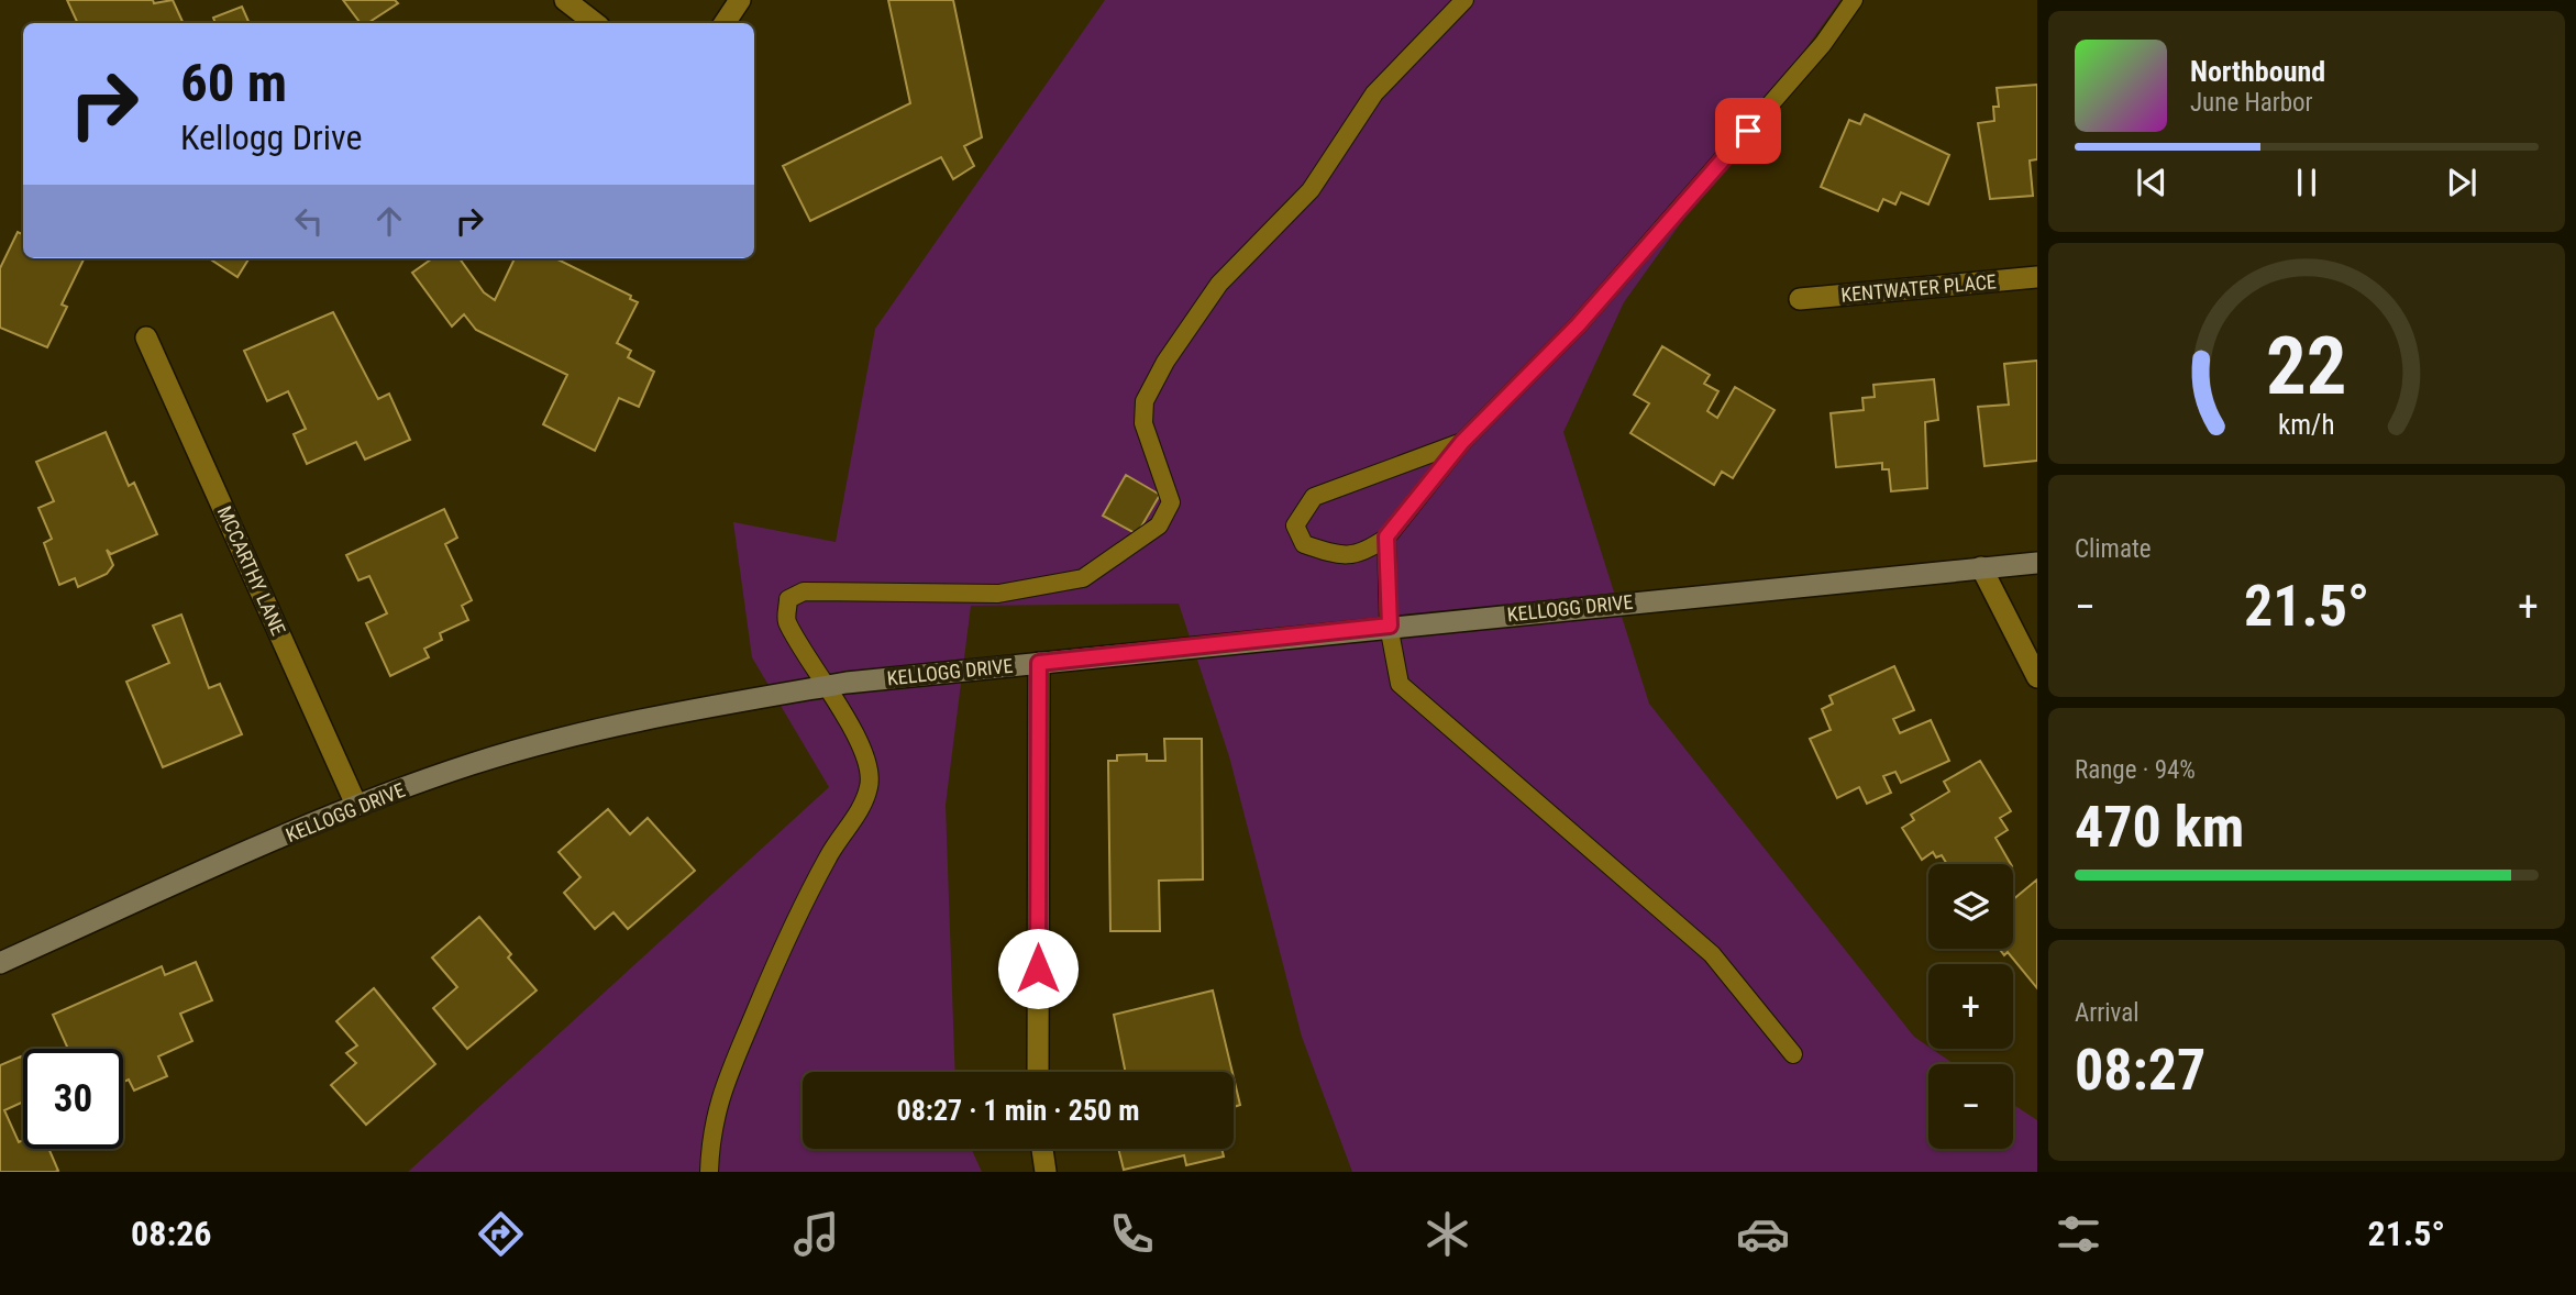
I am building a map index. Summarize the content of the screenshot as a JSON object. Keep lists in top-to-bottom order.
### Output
{
  "streets": {
    "main road": ["KELLOGG DRIVE"],
    "street": ["KENTWATER PLACE", "MCCARTHY LANE"]
  },
  "crossings": [
    ["MCCARTHY LANE", "KELLOGG DRIVE"]
  ],
  "page": {
    "turn": ["60 m", "Kellogg Drive"],
    "song": ["Northbound", "June Harbor"],
    "tile": [
      "Climate",
      ["Range · 94%", "470 km"],
      ["Arrival", "08:27"]
    ],
    "heat": ["−", "21.5°", "+"],
    "map_buttons": ["+", "−"],
    "limit": "30",
    "trip": "08:27 · 1 min · 250 m",
    "tabs": ["08:26", "21.5°"],
    "gauge": ["22", "km/h"]
  }
}
